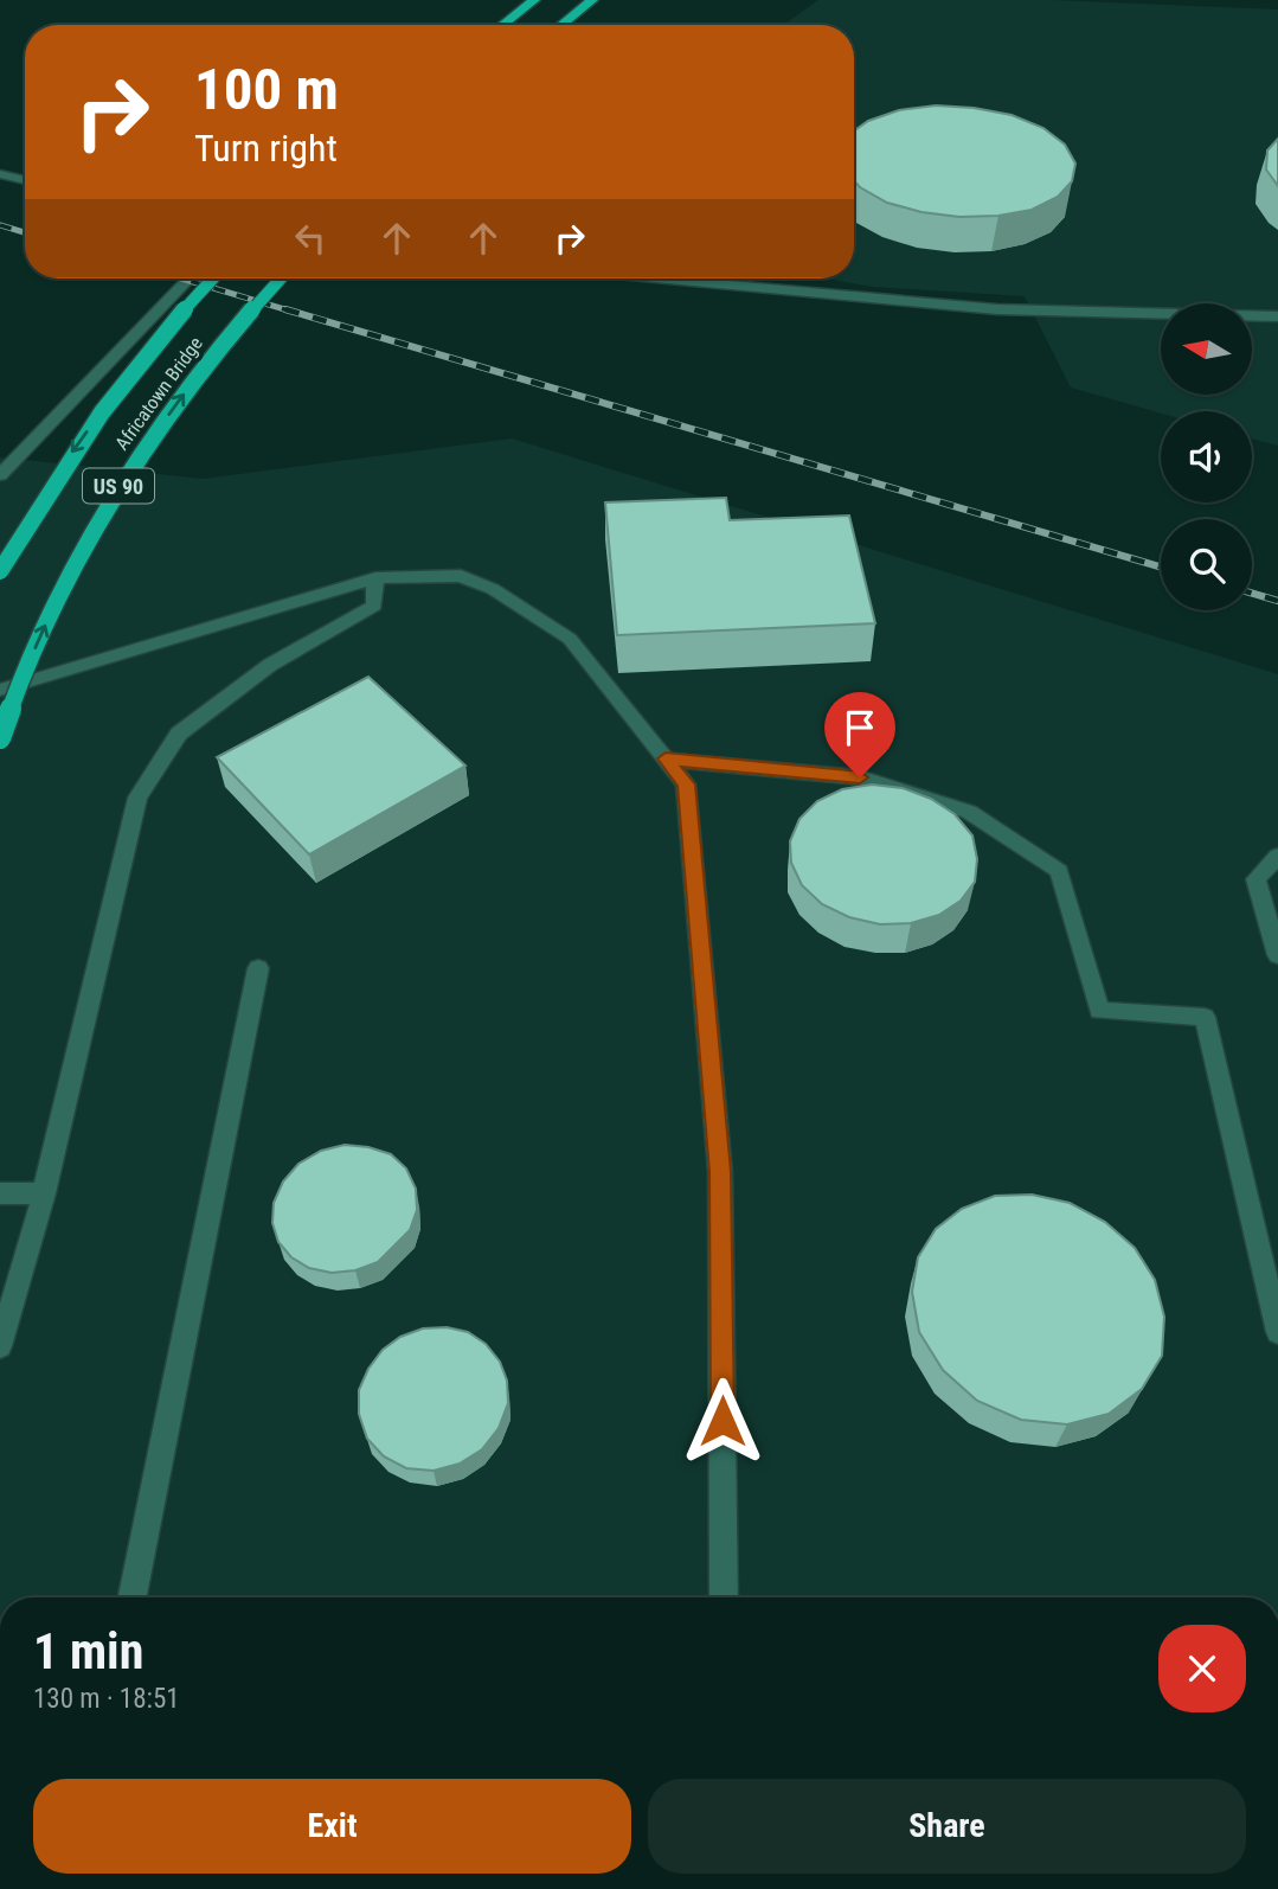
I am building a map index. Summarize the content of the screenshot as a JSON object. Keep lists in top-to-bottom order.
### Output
{
  "streets": {
    "main road": ["Africatown Bridge", "US 90"]
  },
  "north": "left",
  "page": {
    "turn": ["100 m", "Turn right"],
    "heading": ["1 min", "130 m · 18:51"],
    "buttons": ["Exit", "Share"]
  }
}
